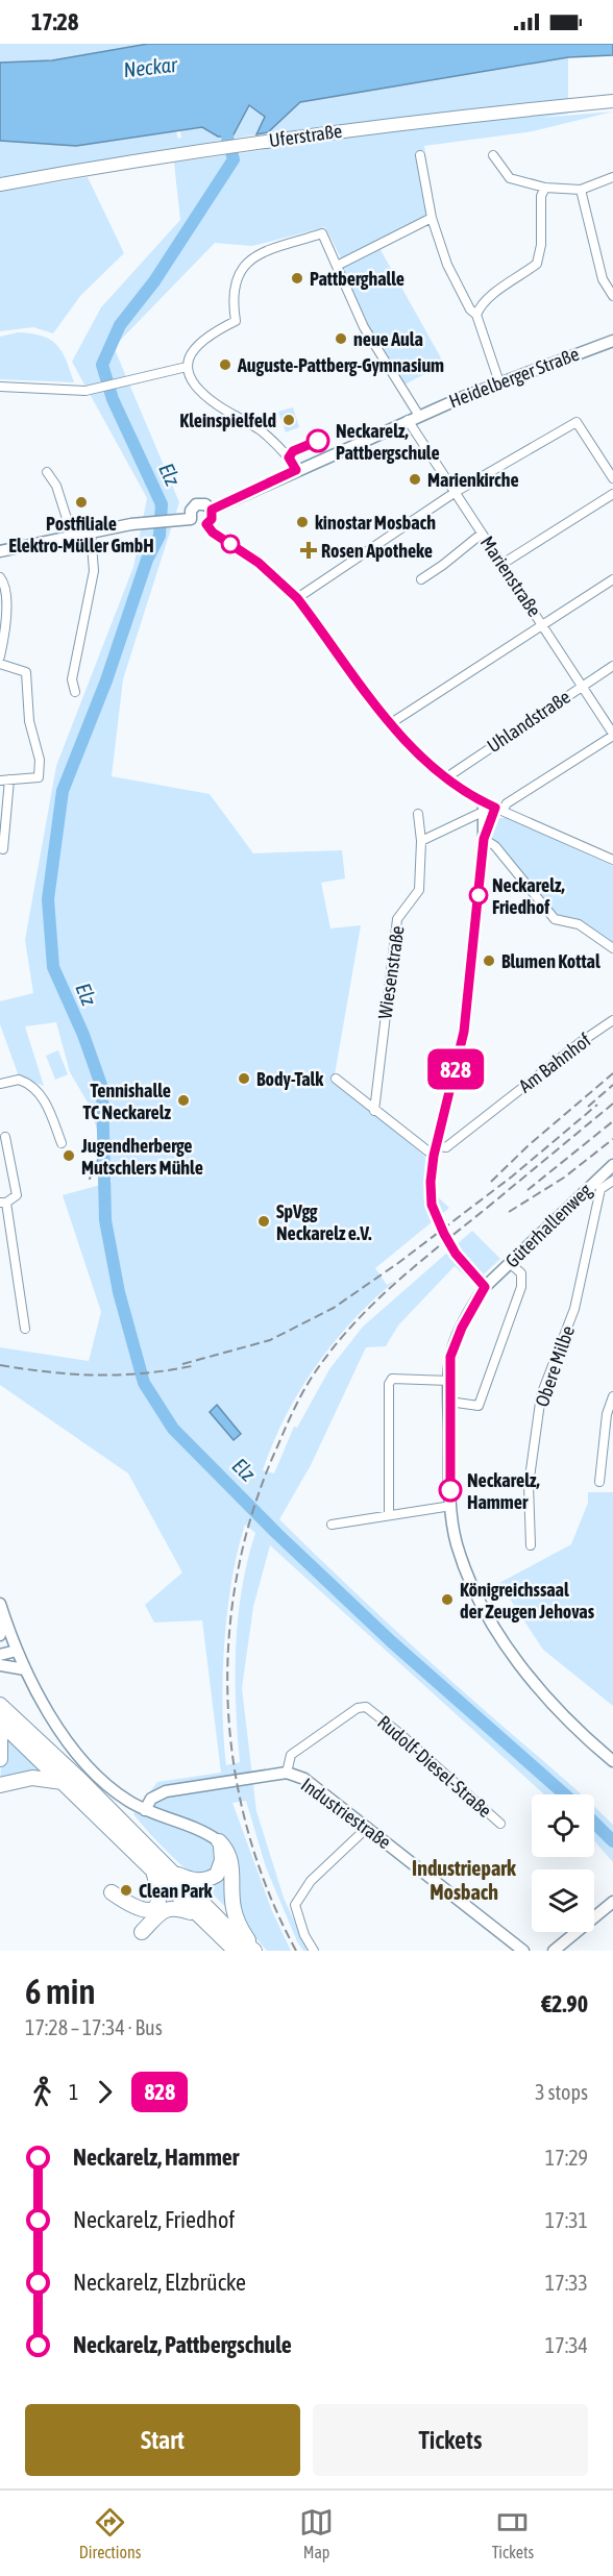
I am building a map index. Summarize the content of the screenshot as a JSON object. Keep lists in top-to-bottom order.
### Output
{
  "streets": {
    "main road": ["Uferstraße"],
    "street": [
      "Heidelberger Straße",
      "Marienstraße",
      "Uhlandstraße",
      "Wiesenstraße",
      "Am Bahnhof",
      "Güterhallenweg",
      "Obere Milbe",
      "Rudolf-Diesel-Straße",
      "Industriestraße"
    ]
  },
  "crossings": [
    ["Heidelberger Straße", "Marienstraße"],
    ["Marienstraße", "Uhlandstraße"],
    ["Güterhallenweg", "Obere Milbe"],
    ["Rudolf-Diesel-Straße", "Industriestraße"]
  ],
  "districts": ["Industriepark Mosbach"],
  "water": ["Neckar", "Elz"],
  "places": {
    "other": [
      "Pattberghalle",
      "neue Aula",
      "Auguste-Pattberg-Gymnasium",
      "Kleinspielfeld",
      "Neckarelz, Pattbergschule",
      "Marienkirche",
      "Postfiliale Elektro-Müller GmbH",
      "kinostar Mosbach",
      "Neckarelz, Friedhof",
      "Blumen Kottal",
      "Body-Talk",
      "Tennishalle TC Neckarelz",
      "Jugendherberge Mutschlers Mühle",
      "SpVgg Neckarelz e.V.",
      "Neckarelz, Hammer",
      "Königreichssaal der Zeugen Jehovas",
      "Clean Park"
    ],
    "health": ["Rosen Apotheke"]
  },
  "lines": ["bus line 828"],
  "page": {
    "status": "17:28",
    "on_map": "828",
    "heading": ["6 min", "17:28 – 17:34 · Bus", "€2.90"],
    "legs": ["1", "828", "3 stops"],
    "list": [
      {
        "name": "Neckarelz, Hammer",
        "value": "17:29"
      },
      {
        "name": "Neckarelz, Friedhof",
        "value": "17:31"
      },
      {
        "name": "Neckarelz, Elzbrücke",
        "value": "17:33"
      },
      {
        "name": "Neckarelz, Pattbergschule",
        "value": "17:34"
      }
    ],
    "buttons": ["Start", "Tickets"],
    "tabs": ["Directions", "Map", "Tickets"]
  }
}
